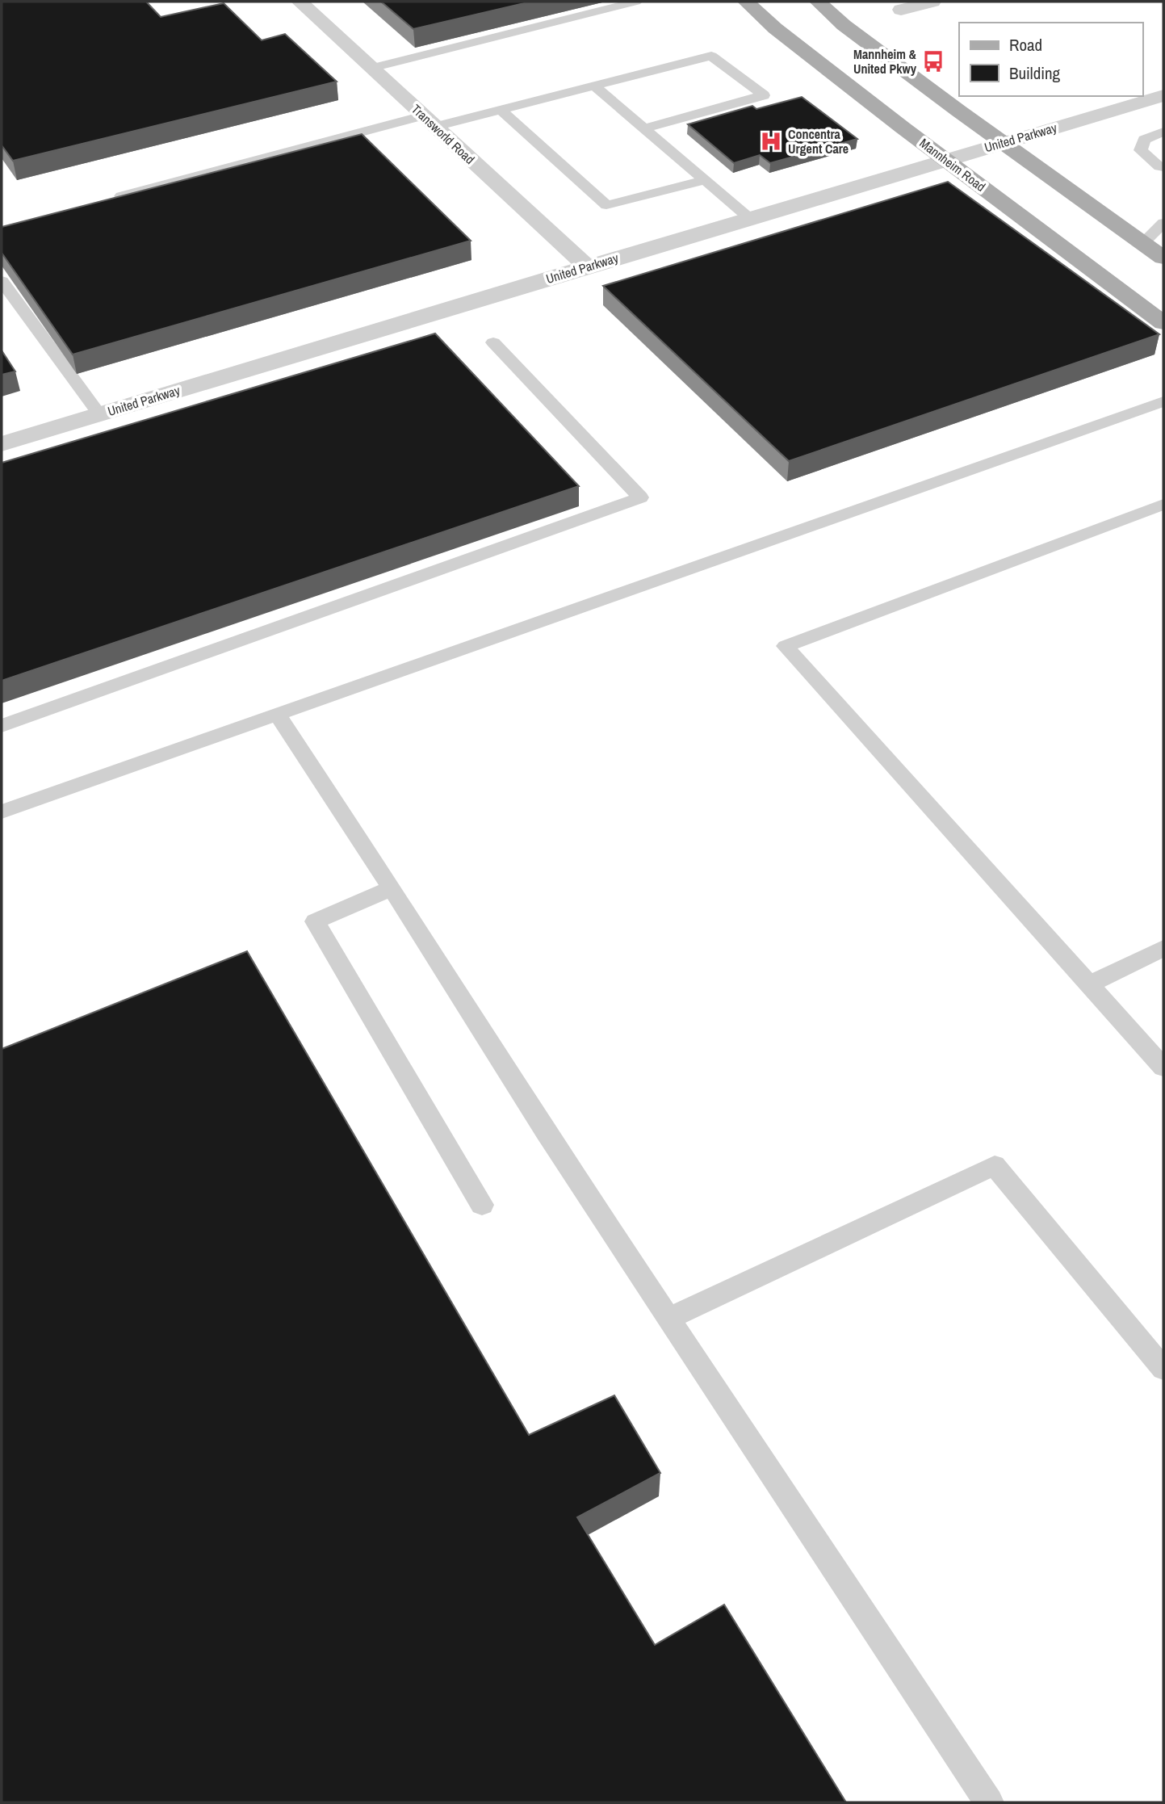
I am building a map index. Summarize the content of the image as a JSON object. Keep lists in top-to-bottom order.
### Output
{
  "streets": {
    "main road": ["Mannheim Road"],
    "street": ["Transworld Road", "United Parkway"]
  },
  "crossings": [
    ["Transworld Road", "United Parkway"],
    ["United Parkway", "Mannheim Road"]
  ],
  "places": {
    "bus stop": ["Mannheim & United Pkwy"],
    "hospital": ["Concentra Urgent Care"]
  },
  "legend": ["Road", "Building"]
}
